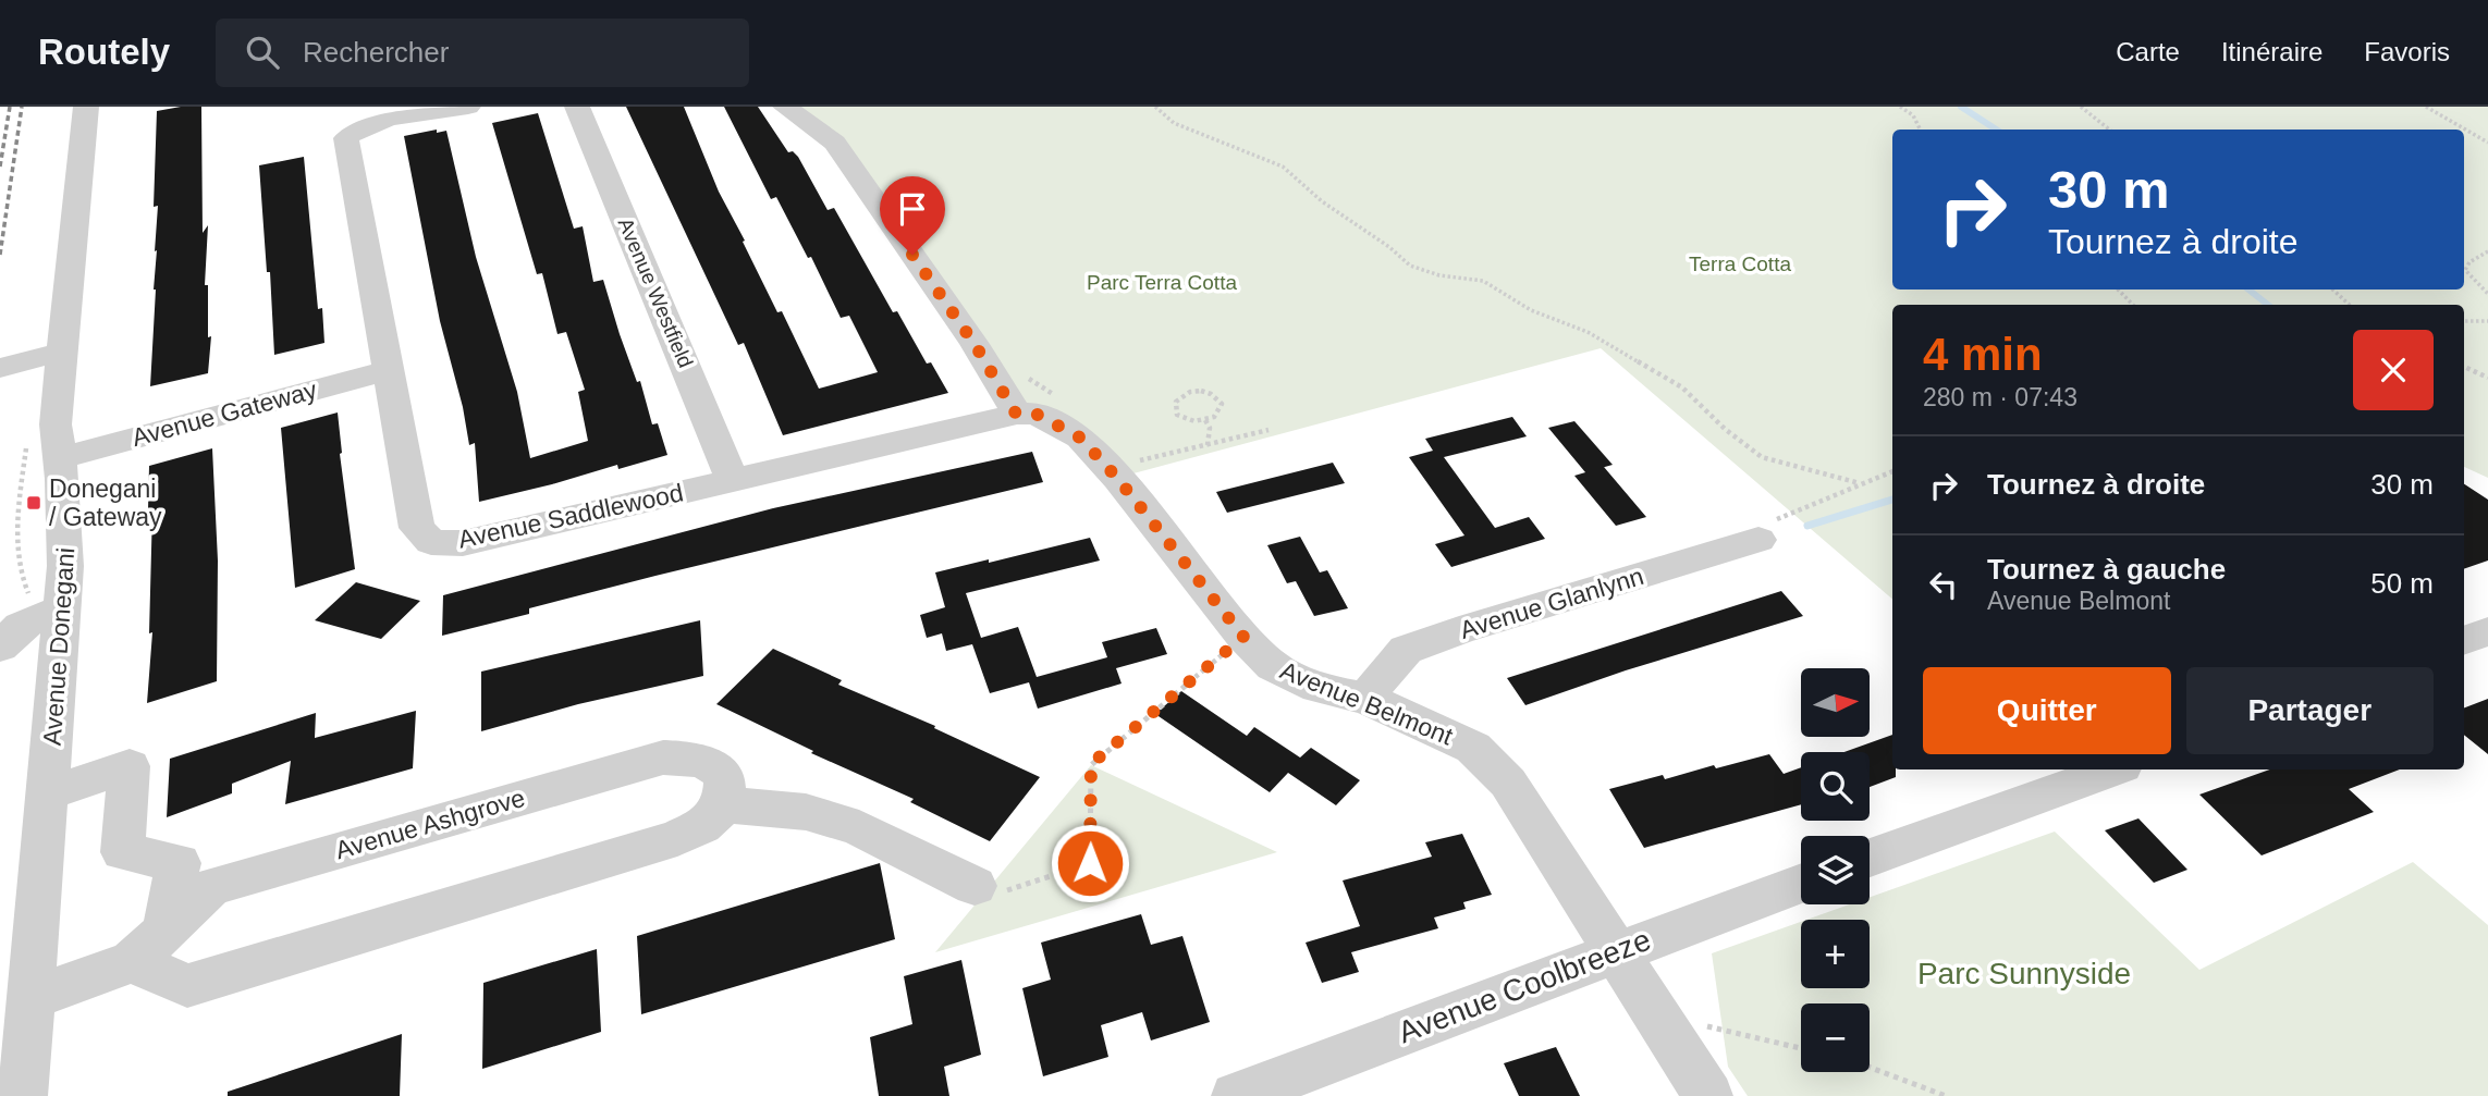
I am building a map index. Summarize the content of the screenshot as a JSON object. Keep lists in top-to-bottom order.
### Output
{
  "streets": {
    "street": [
      "Avenue Westfield",
      "Avenue Gateway",
      "Avenue Saddlewood",
      "Avenue Glanlynn",
      "Avenue Donegani",
      "Avenue Belmont",
      "Avenue Ashgrove",
      "Avenue Coolbreeze"
    ]
  },
  "crossings": [
    ["Avenue Westfield", "Avenue Saddlewood"],
    ["Avenue Gateway", "Avenue Saddlewood"],
    ["Avenue Gateway", "Avenue Donegani"],
    ["Avenue Saddlewood", "Avenue Belmont"],
    ["Avenue Glanlynn", "Avenue Belmont"],
    ["Avenue Donegani", "Avenue Ashgrove"],
    ["Avenue Belmont", "Avenue Coolbreeze"]
  ],
  "parks": ["Terra Cotta", "Parc Terra Cotta", "Parc Sunnyside"],
  "places": {
    "transit": ["Donegani / Gateway"]
  },
  "north": "right",
  "page": {
    "header": "Routely",
    "search": "Rechercher",
    "nav": ["Carte", "Itinéraire", "Favoris"],
    "turn": ["30 m", "Tournez à droite"],
    "heading": ["4 min", "280 m · 07:43"],
    "list": [
      {
        "name": "Tournez à droite",
        "value": "30 m"
      },
      {
        "name": "Tournez à gauche",
        "note": "Avenue Belmont",
        "value": "50 m"
      }
    ],
    "buttons": ["Quitter", "Partager"],
    "map_buttons": ["+", "−"]
  }
}
